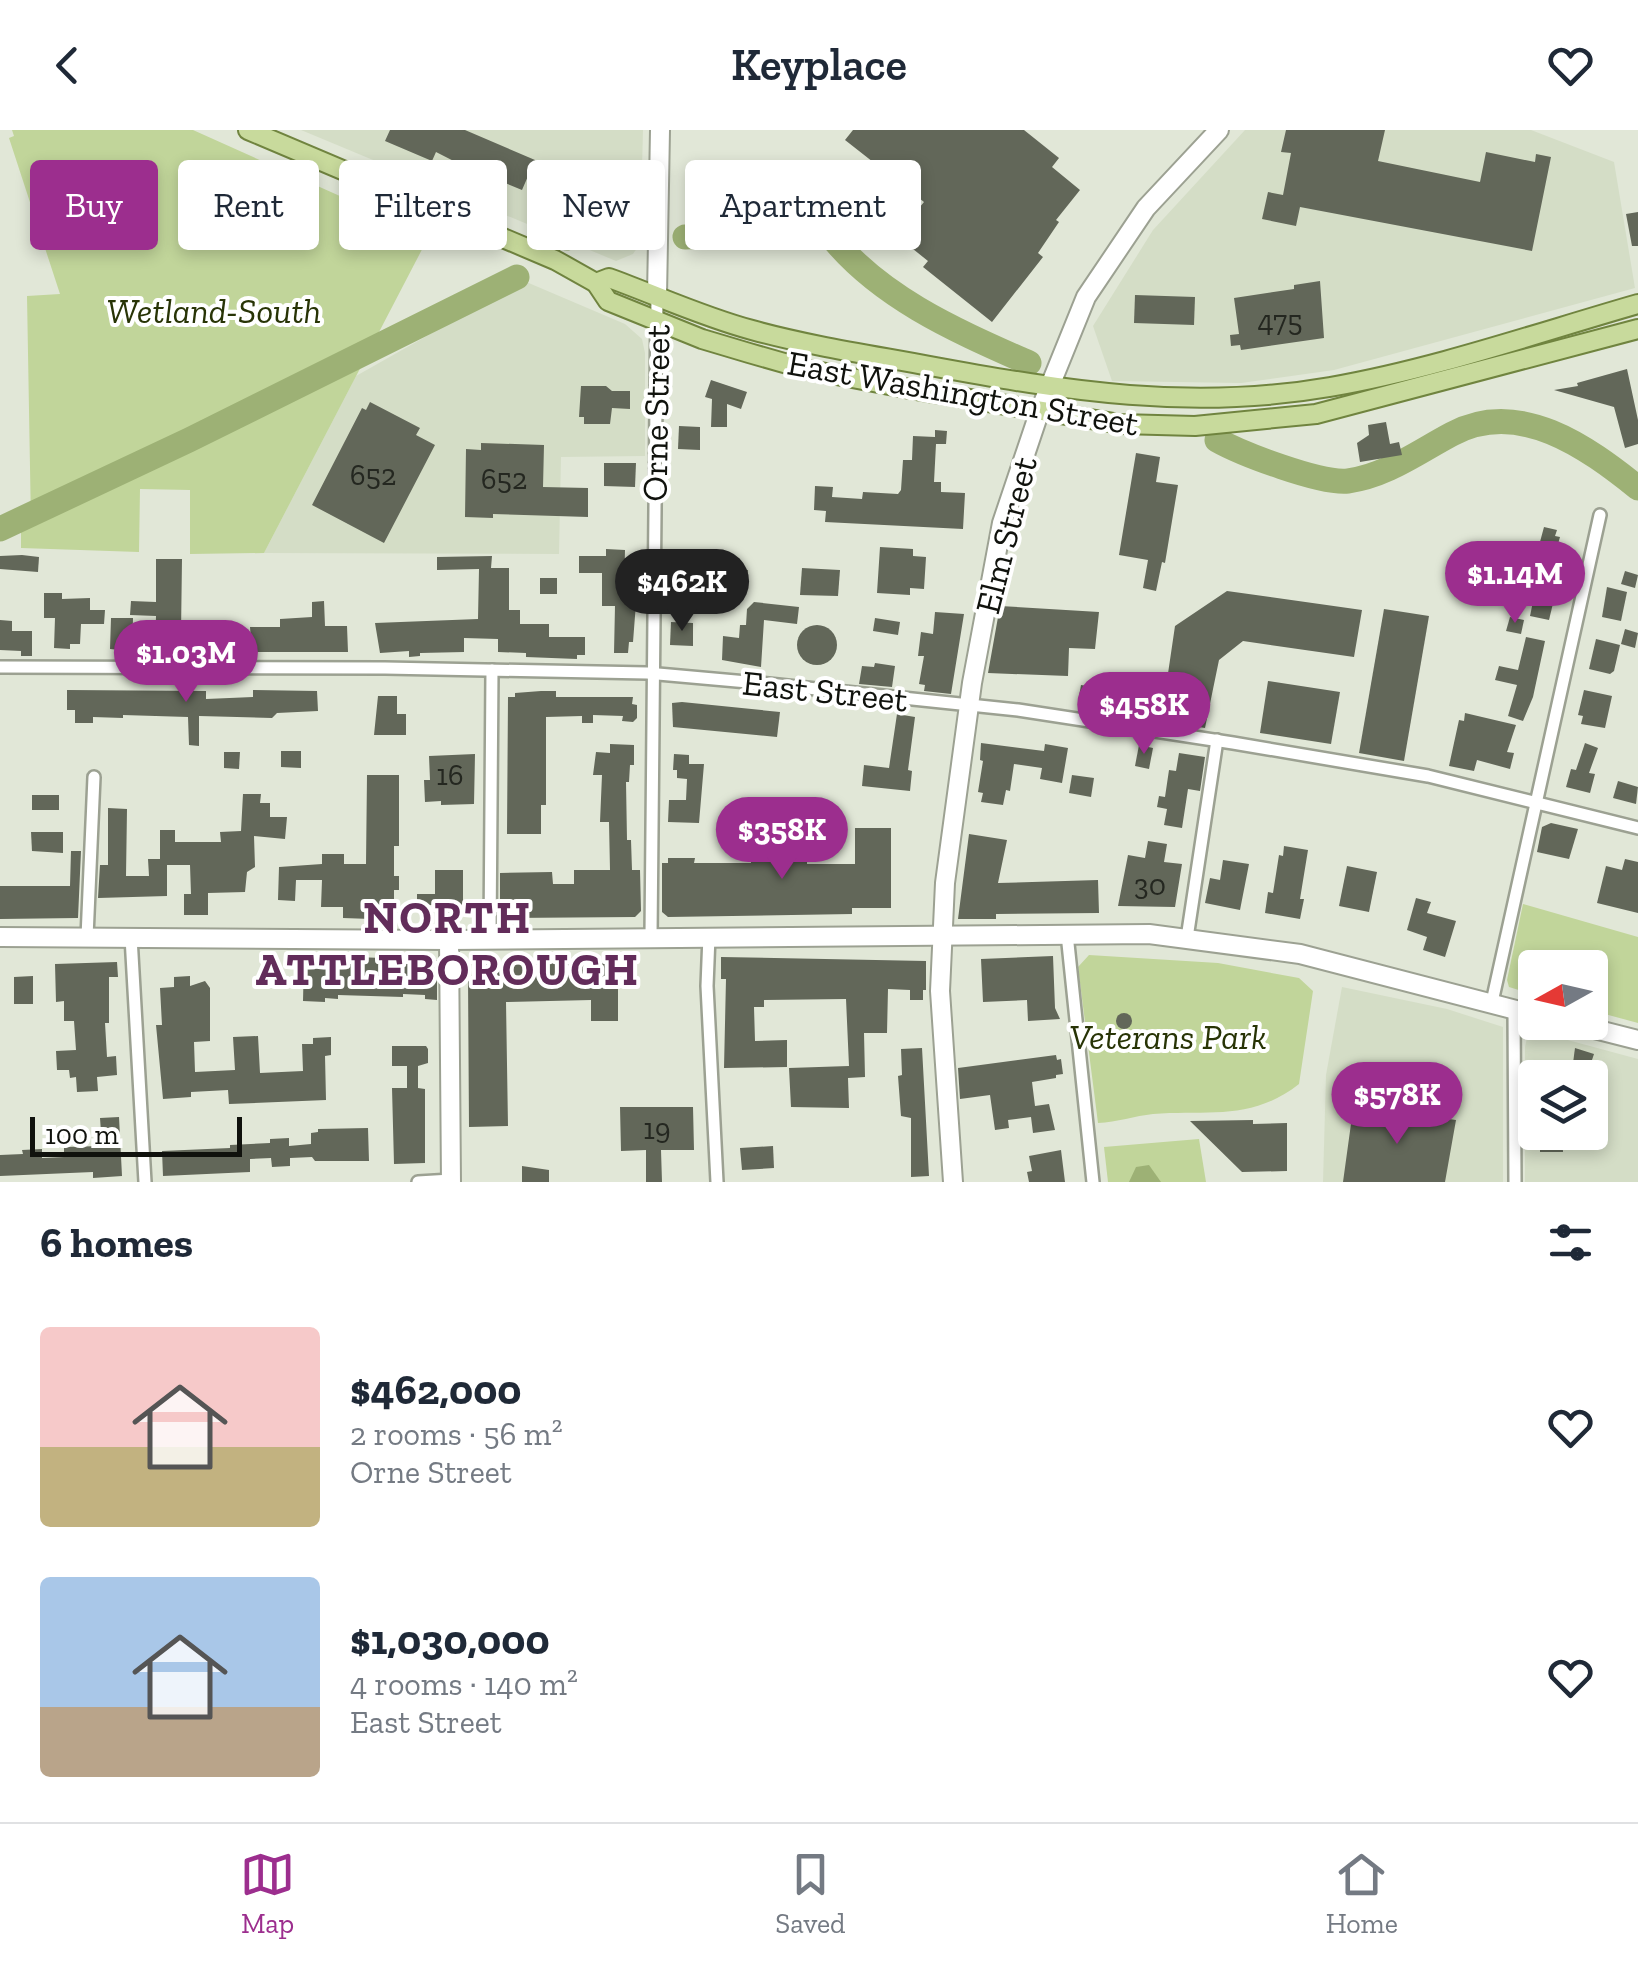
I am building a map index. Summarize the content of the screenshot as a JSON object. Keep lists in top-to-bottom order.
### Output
{
  "streets": {
    "main road": ["East Washington Street", "Orne Street", "Elm Street"],
    "street": ["East Street"]
  },
  "crossings": [
    ["East Washington Street", "Orne Street"],
    ["East Washington Street", "Elm Street"],
    ["Orne Street", "East Street"],
    ["Elm Street", "East Street"]
  ],
  "districts": ["NORTH ATTLEBOROUGH"],
  "parks": ["Wetland-South", "Veterans Park"],
  "house_numbers": [
    "475",
    "652",
    "652",
    "16",
    "30",
    "19"
  ],
  "scale_bar": "100 m",
  "north": "left",
  "page": {
    "header": "Keyplace",
    "chip": [
      "Buy",
      "Rent",
      "Filters",
      "New",
      "Apartment"
    ],
    "price": [
      "$1.14M",
      "$462K",
      "$1.03M",
      "$458K",
      "$358K",
      "$578K"
    ],
    "scale": "100 m",
    "heading": "6 homes",
    "list": [
      {
        "name": "$462,000",
        "note": "2 rooms · 56 m² · Orne Street"
      },
      {
        "name": "$1,030,000",
        "note": "4 rooms · 140 m² · East Street"
      }
    ],
    "tabs": ["Map", "Saved", "Home"]
  }
}
